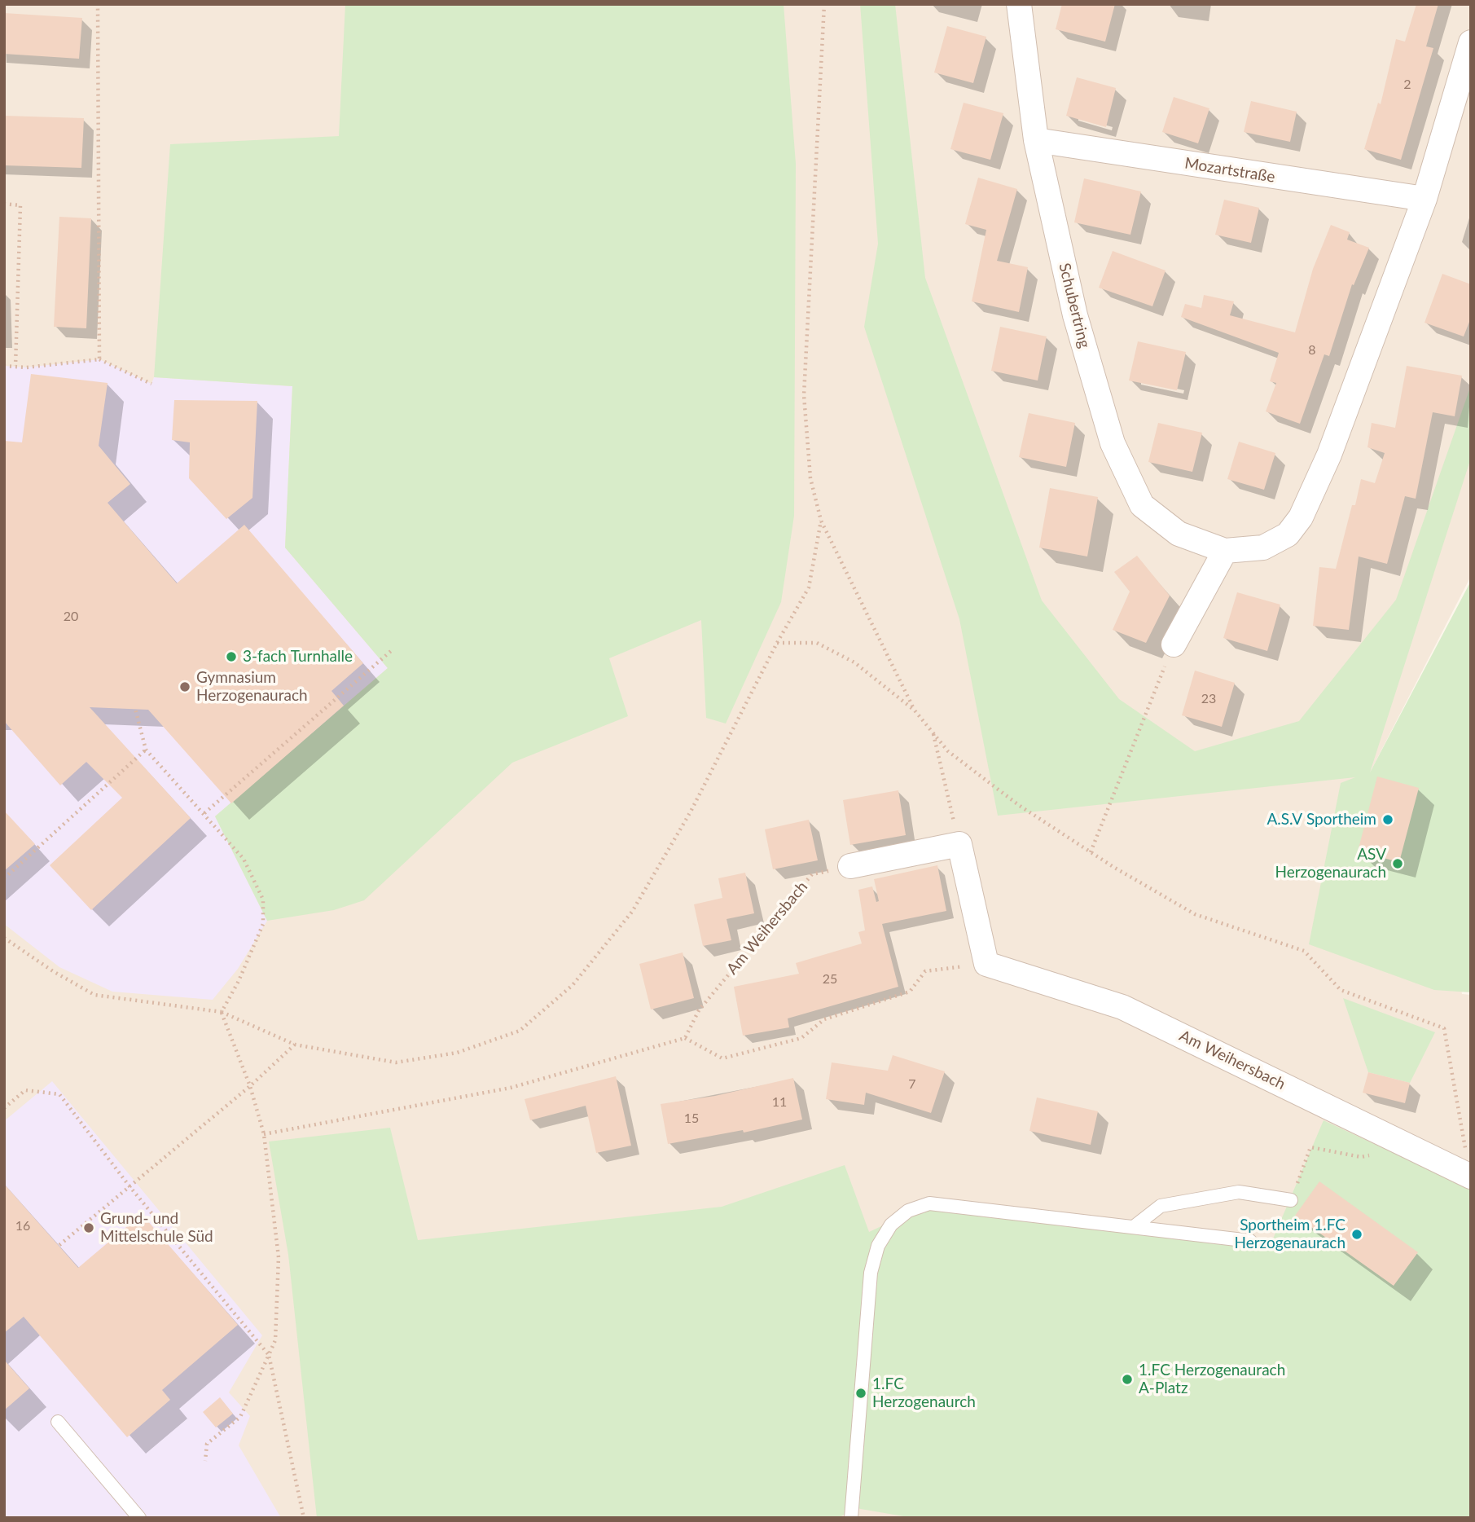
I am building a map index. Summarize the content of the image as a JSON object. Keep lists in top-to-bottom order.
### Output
{
  "streets": {
    "street": ["Mozartstraße", "Schubertring", "Am Weihersbach"]
  },
  "crossings": [
    ["Mozartstraße", "Schubertring"]
  ],
  "places": [
    "3-fach Turnhalle",
    "Gymnasium Herzogenaurach",
    "A.S.V Sportheim",
    "ASV Herzogenaurach",
    "Grund- und Mittelschule Süd",
    "Sportheim 1.FC Herzogenaurach",
    "1.FC Herzogenaurach A-Platz",
    "1.FC Herzogenaurch"
  ],
  "house_numbers": [
    "2",
    "8",
    "20",
    "23",
    "25",
    "7",
    "11",
    "15",
    "16"
  ]
}
